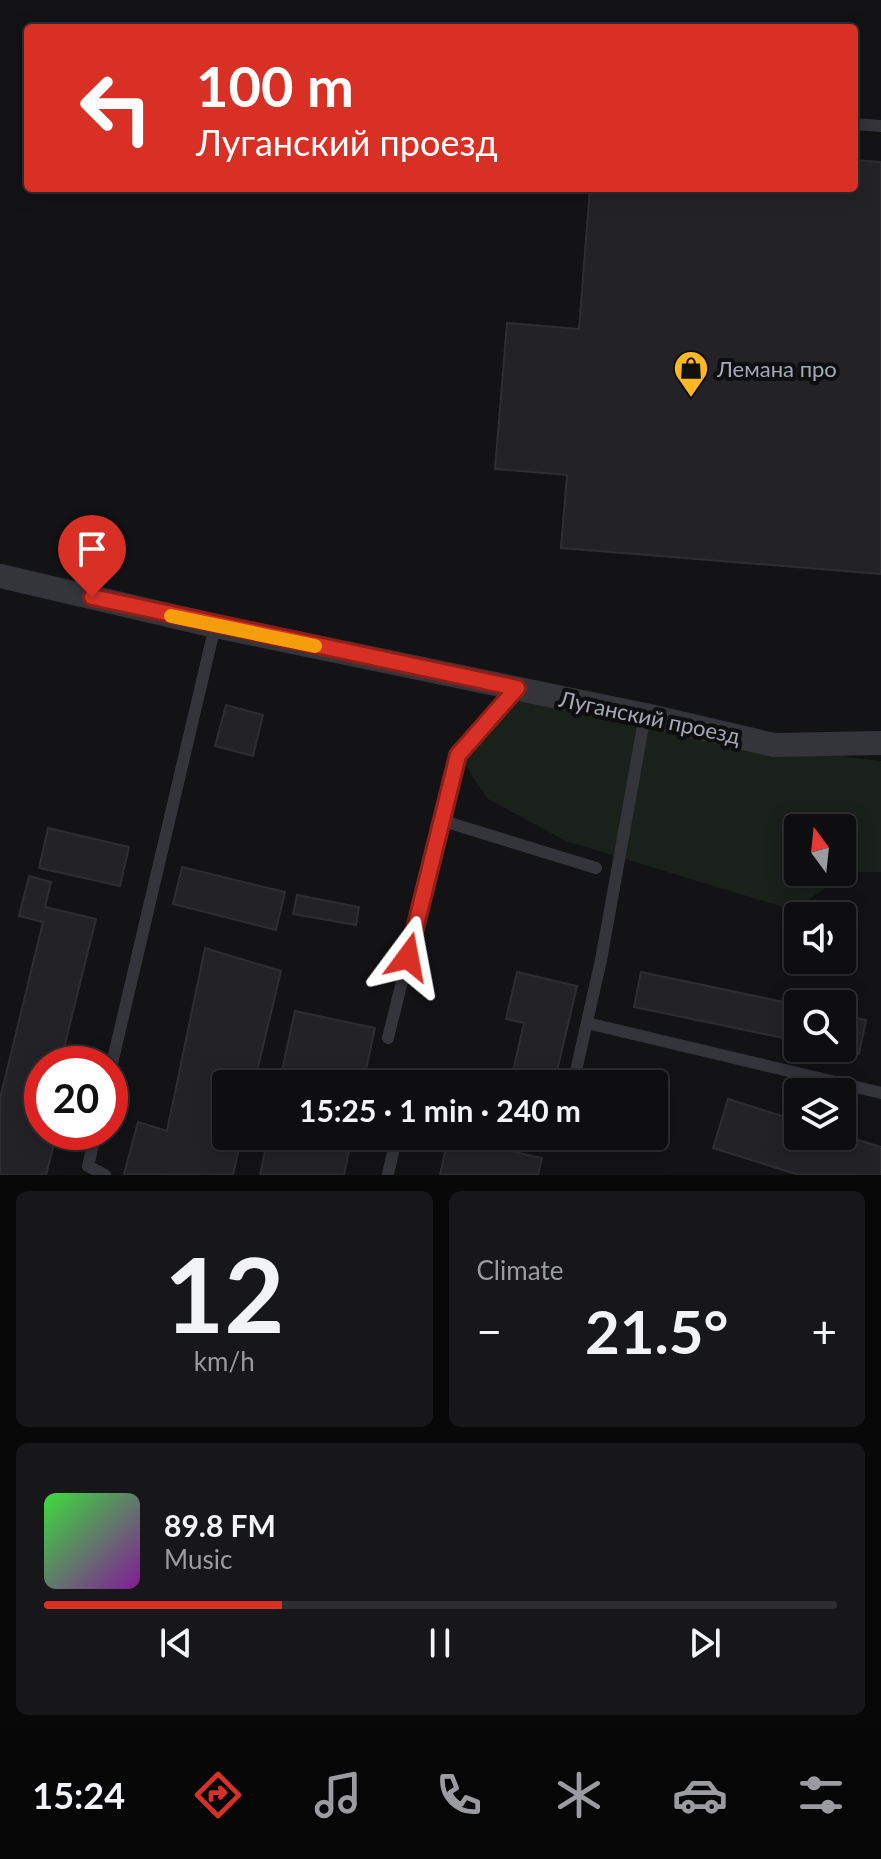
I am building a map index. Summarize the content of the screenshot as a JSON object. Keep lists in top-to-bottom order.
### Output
{
  "streets": {
    "street": ["Луганский проезд"]
  },
  "places": {
    "shop": ["Лемана про"]
  },
  "north": "top",
  "page": {
    "turn": ["100 m", "Луганский проезд"],
    "limit": "20",
    "trip": "15:25 · 1 min · 240 m",
    "tile": [
      ["12", "km/h"],
      "Climate"
    ],
    "heat": ["−", "21.5°", "+"],
    "song": ["89.8 FM", "Music"],
    "tabs": "15:24"
  }
}
